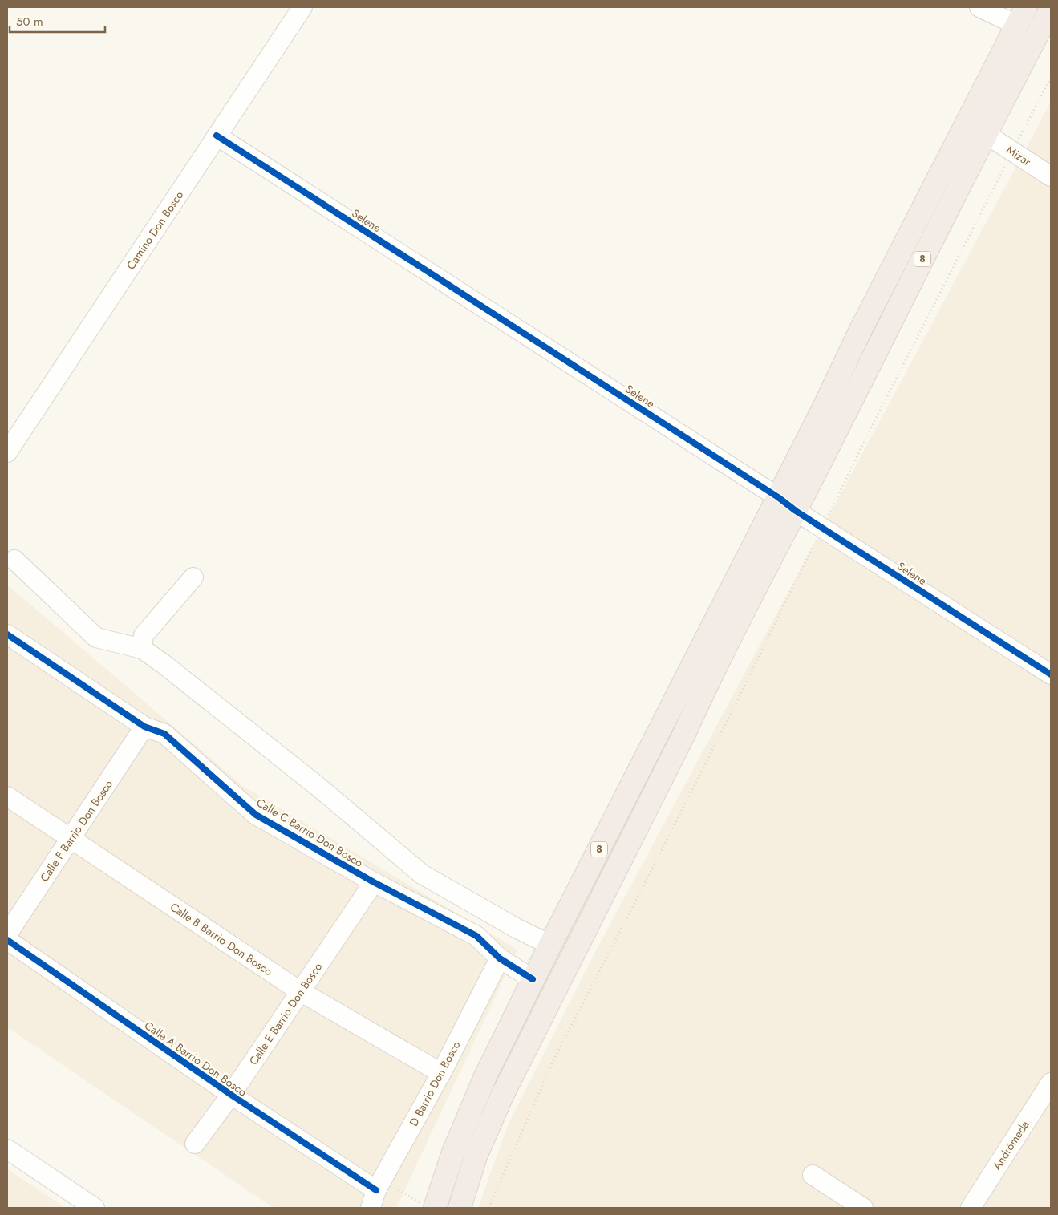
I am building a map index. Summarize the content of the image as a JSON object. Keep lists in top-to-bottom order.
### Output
{
  "streets": {
    "highway": ["8"],
    "street": [
      "Mizar",
      "Selene",
      "Camino Don Bosco",
      "Calle F Barrio Don Bosco",
      "Calle C Barrio Don Bosco",
      "Calle B Barrio Don Bosco",
      "Calle E Barrio Don Bosco",
      "Calle A Barrio Don Bosco",
      "D Barrio Don Bosco",
      "Andrómeda"
    ]
  },
  "crossings": [
    ["Mizar", "8"],
    ["Selene", "Camino Don Bosco"],
    ["Selene", "8"],
    ["8", "Calle C Barrio Don Bosco"],
    ["Calle F Barrio Don Bosco", "Calle C Barrio Don Bosco"],
    ["Calle F Barrio Don Bosco", "Calle B Barrio Don Bosco"],
    ["Calle C Barrio Don Bosco", "Calle E Barrio Don Bosco"],
    ["Calle C Barrio Don Bosco", "D Barrio Don Bosco"],
    ["Calle B Barrio Don Bosco", "Calle E Barrio Don Bosco"],
    ["Calle B Barrio Don Bosco", "D Barrio Don Bosco"],
    ["Calle E Barrio Don Bosco", "Calle A Barrio Don Bosco"],
    ["Calle A Barrio Don Bosco", "D Barrio Don Bosco"]
  ],
  "scale_bar": "50 m"
}
